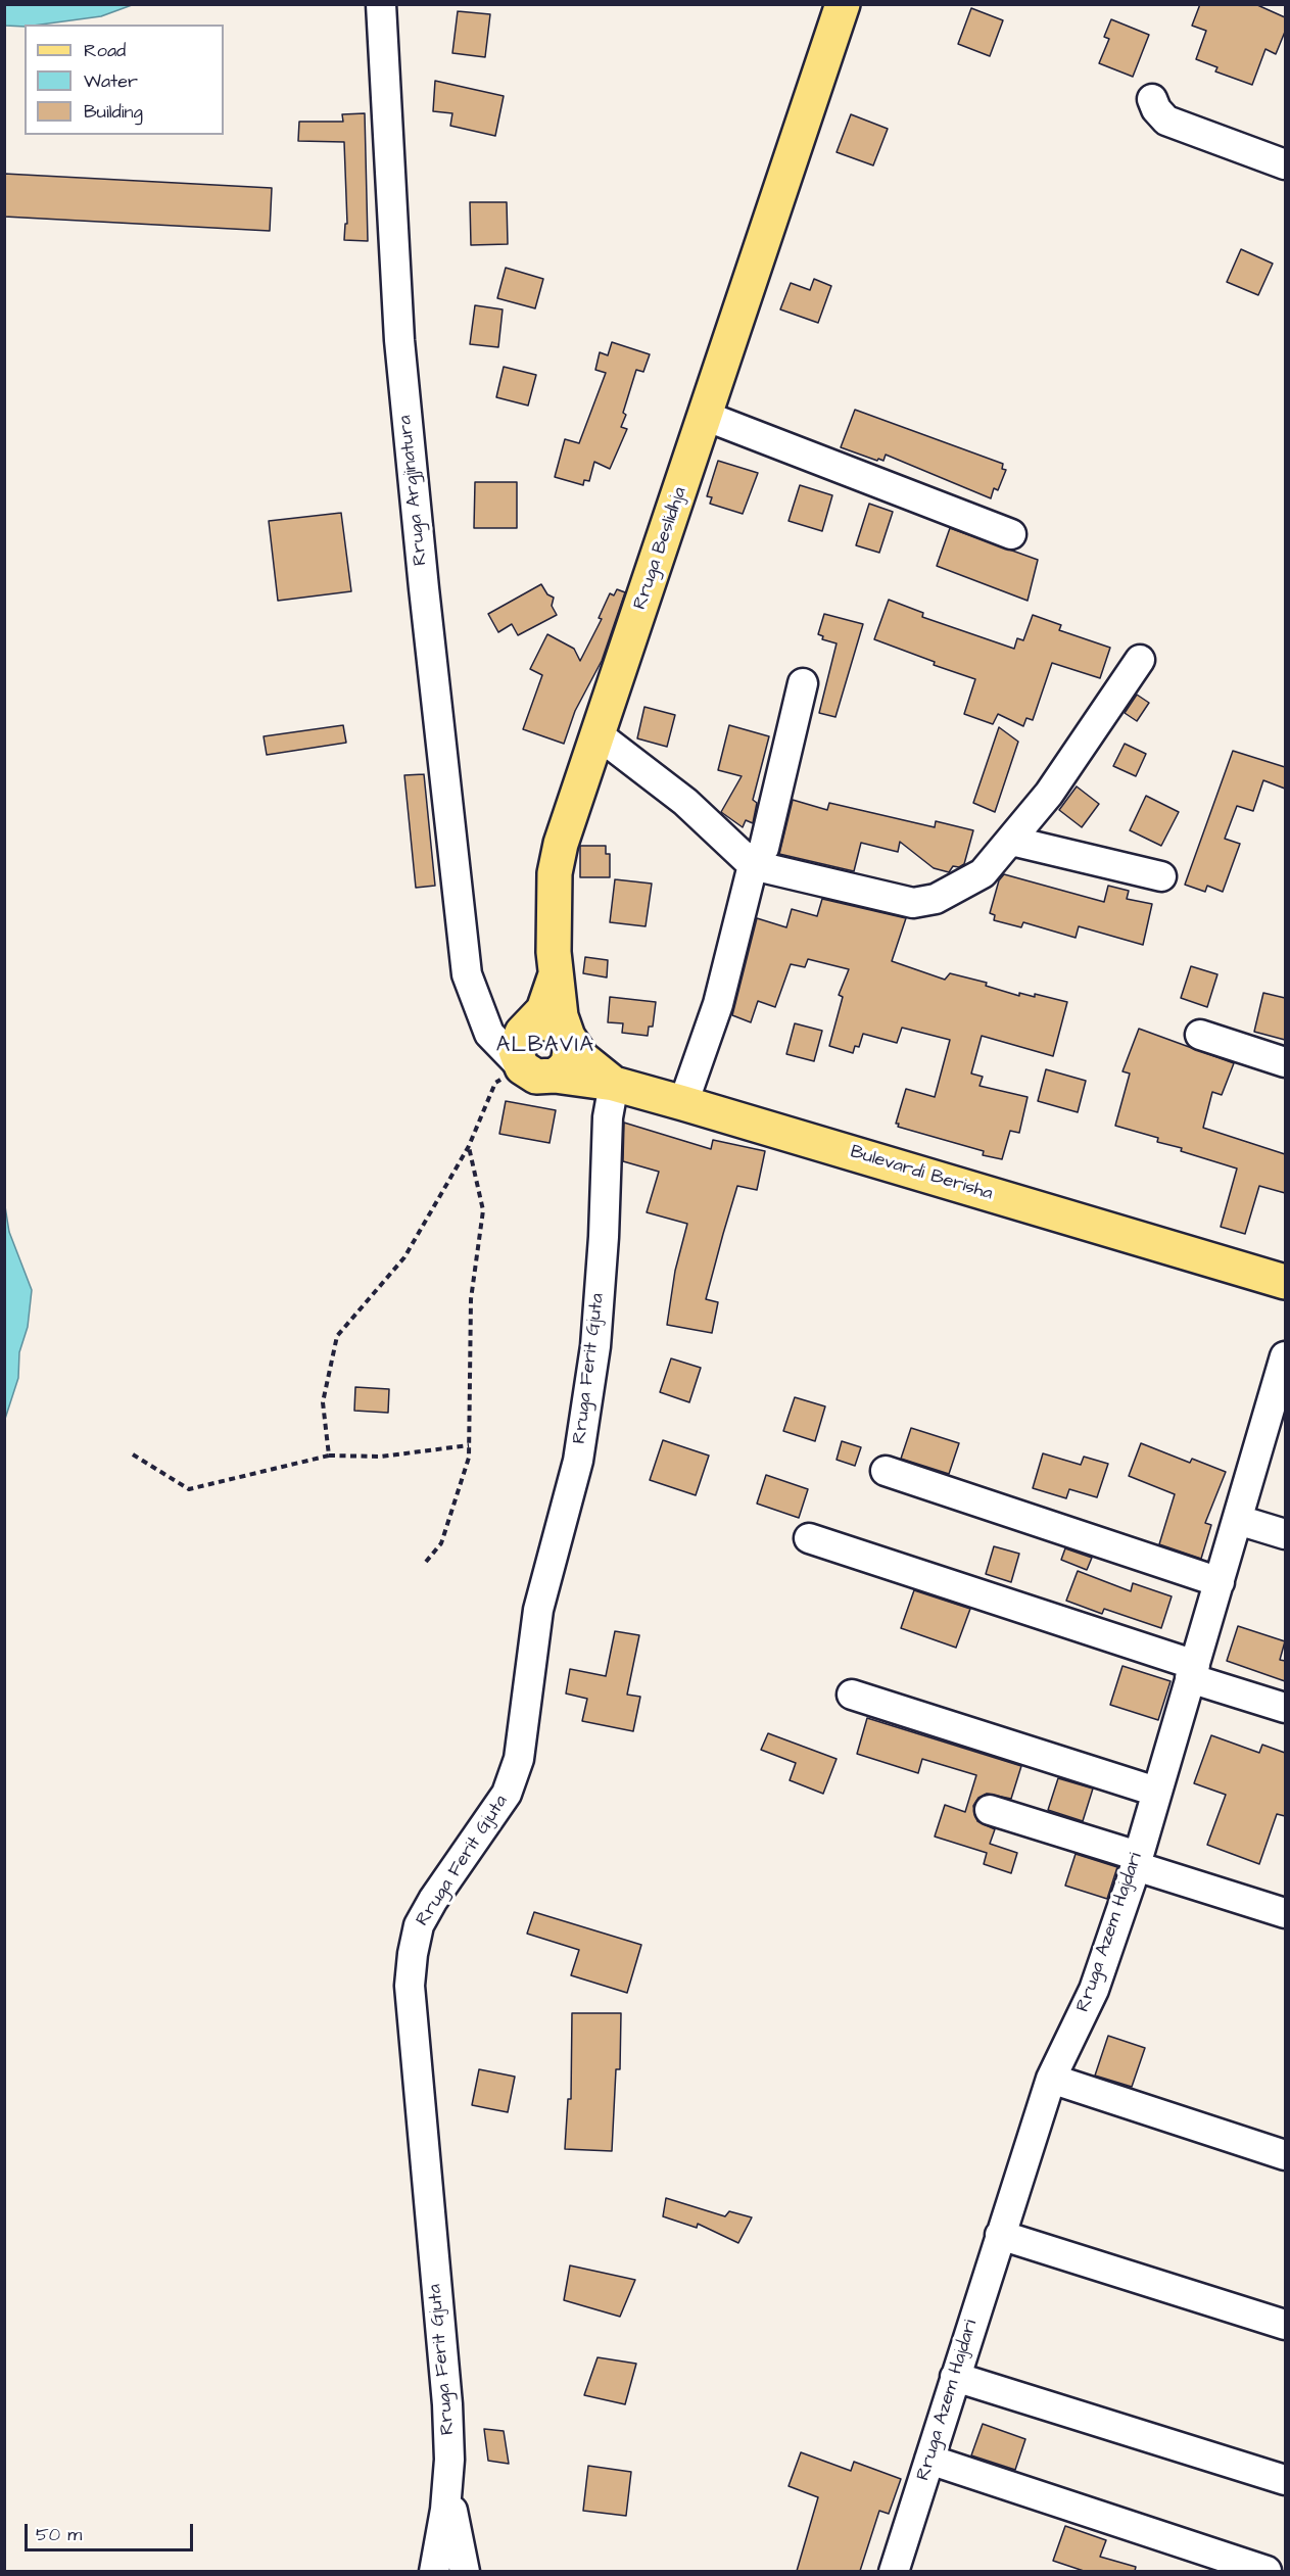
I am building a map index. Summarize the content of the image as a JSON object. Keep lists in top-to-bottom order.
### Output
{
  "streets": {
    "main road": ["Rruga Beslidhja", "Bulevardi Berisha"],
    "street": ["Rruga Argjinatura", "Rruga Ferit Gjuta", "Rruga Azem Hajdari"]
  },
  "crossings": [
    ["Rruga Argjinatura", "Rruga Beslidhja"],
    ["Rruga Argjinatura", "Bulevardi Berisha"],
    ["Rruga Beslidhja", "Bulevardi Berisha"],
    ["Rruga Beslidhja", "Rruga Ferit Gjuta"],
    ["Bulevardi Berisha", "Rruga Ferit Gjuta"]
  ],
  "districts": ["ALBAVIA"],
  "legend": ["Road", "Water", "Building"],
  "scale_bar": "50 m"
}
